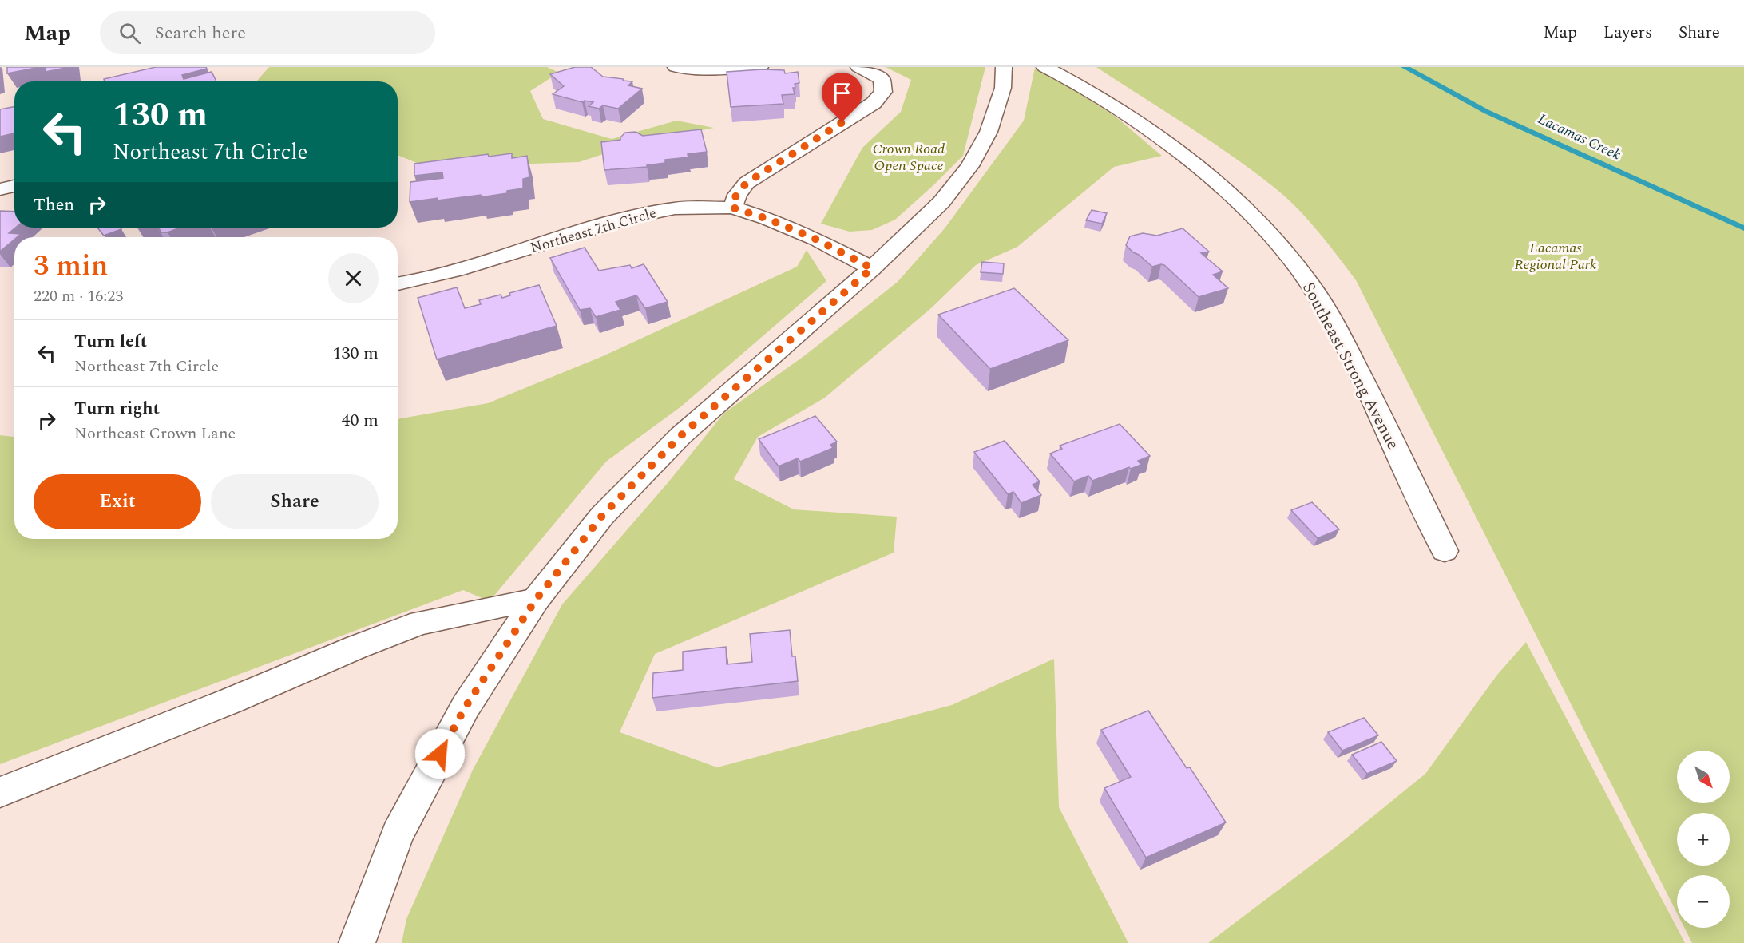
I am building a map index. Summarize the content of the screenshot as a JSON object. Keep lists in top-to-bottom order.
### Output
{
  "streets": {
    "street": ["Northeast 7th Circle", "Southeast Strong Avenue"]
  },
  "water": ["Lacamas Creek"],
  "parks": ["Crown Road Open Space", "Lacamas Regional Park"],
  "north": "bottom right",
  "page": {
    "header": "Map",
    "search": "Search here",
    "nav": ["Map", "Layers", "Share"],
    "turn": ["130 m", "Northeast 7th Circle"],
    "then": "Then",
    "heading": ["3 min", "220 m · 16:23"],
    "list": [
      {
        "name": "Turn left",
        "note": "Northeast 7th Circle",
        "value": "130 m"
      },
      {
        "name": "Turn right",
        "note": "Northeast Crown Lane",
        "value": "40 m"
      }
    ],
    "buttons": ["Exit", "Share"],
    "map_buttons": ["+", "−"]
  }
}
